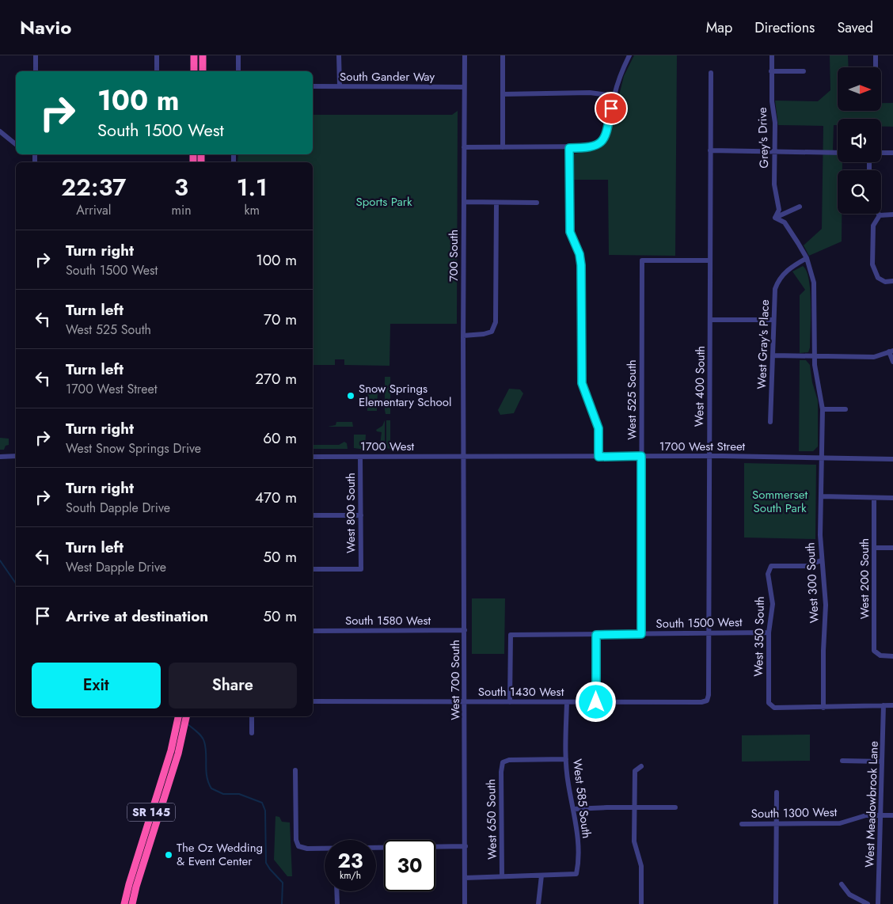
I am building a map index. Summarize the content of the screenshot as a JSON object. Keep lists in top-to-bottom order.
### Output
{
  "streets": {
    "highway": ["SR 145"],
    "street": [
      "South Gander Way",
      "Grey's Drive",
      "700 South",
      "West Gray's Place",
      "West 400 South",
      "West 525 South",
      "1700 West",
      "1700 West Street",
      "West 800 South",
      "West 200 South",
      "West 300 South",
      "South 1580 West",
      "South 1500 West",
      "West 350 South",
      "West 700 South",
      "South 1430 West",
      "West 585 South",
      "West Meadowbrook Lane",
      "South 1300 West",
      "West 650 South"
    ]
  },
  "crossings": [
    ["South Gander Way", "700 South"],
    ["Grey's Drive", "West 300 South"],
    ["700 South", "1700 West"],
    ["700 South", "1700 West Street"],
    ["700 South", "West 700 South"],
    ["West Gray's Place", "West 300 South"],
    ["West 400 South", "West 525 South"],
    ["West 400 South", "1700 West Street"],
    ["West 400 South", "South 1500 West"],
    ["West 400 South", "South 1430 West"],
    ["West 525 South", "1700 West Street"],
    ["West 525 South", "South 1500 West"],
    ["1700 West", "1700 West Street"],
    ["1700 West", "West 800 South"],
    ["1700 West", "West 700 South"],
    ["1700 West Street", "West 300 South"],
    ["1700 West Street", "West 700 South"],
    ["West 300 South", "West 350 South"],
    ["South 1580 West", "West 700 South"],
    ["South 1500 West", "West 350 South"],
    ["South 1500 West", "South 1430 West"],
    ["West 700 South", "South 1430 West"],
    ["South 1430 West", "West 585 South"],
    ["West 585 South", "West 650 South"],
    ["West Meadowbrook Lane", "South 1300 West"]
  ],
  "parks": ["Sports Park", "Sommerset South Park"],
  "places": ["Snow Springs Elementary School", "The Oz Wedding & Event Center"],
  "north": "right",
  "page": {
    "header": "Navio",
    "nav": ["Map", "Directions", "Saved"],
    "turn": ["100 m", "South 1500 West"],
    "eta": [
      "22:37",
      "Arrival",
      "3",
      "min",
      "1.1",
      "km"
    ],
    "list": [
      {
        "name": "Turn right",
        "note": "South 1500 West",
        "value": "100 m"
      },
      {
        "name": "Turn left",
        "note": "West 525 South",
        "value": "70 m"
      },
      {
        "name": "Turn left",
        "note": "1700 West Street",
        "value": "270 m"
      },
      {
        "name": "Turn right",
        "note": "West Snow Springs Drive",
        "value": "60 m"
      },
      {
        "name": "Turn right",
        "note": "South Dapple Drive",
        "value": "470 m"
      },
      {
        "name": "Turn left",
        "note": "West Dapple Drive",
        "value": "50 m"
      },
      {
        "name": "Arrive at destination",
        "value": "50 m"
      }
    ],
    "buttons": ["Exit", "Share"],
    "speed": "23 km/h",
    "limit": "30"
  }
}
